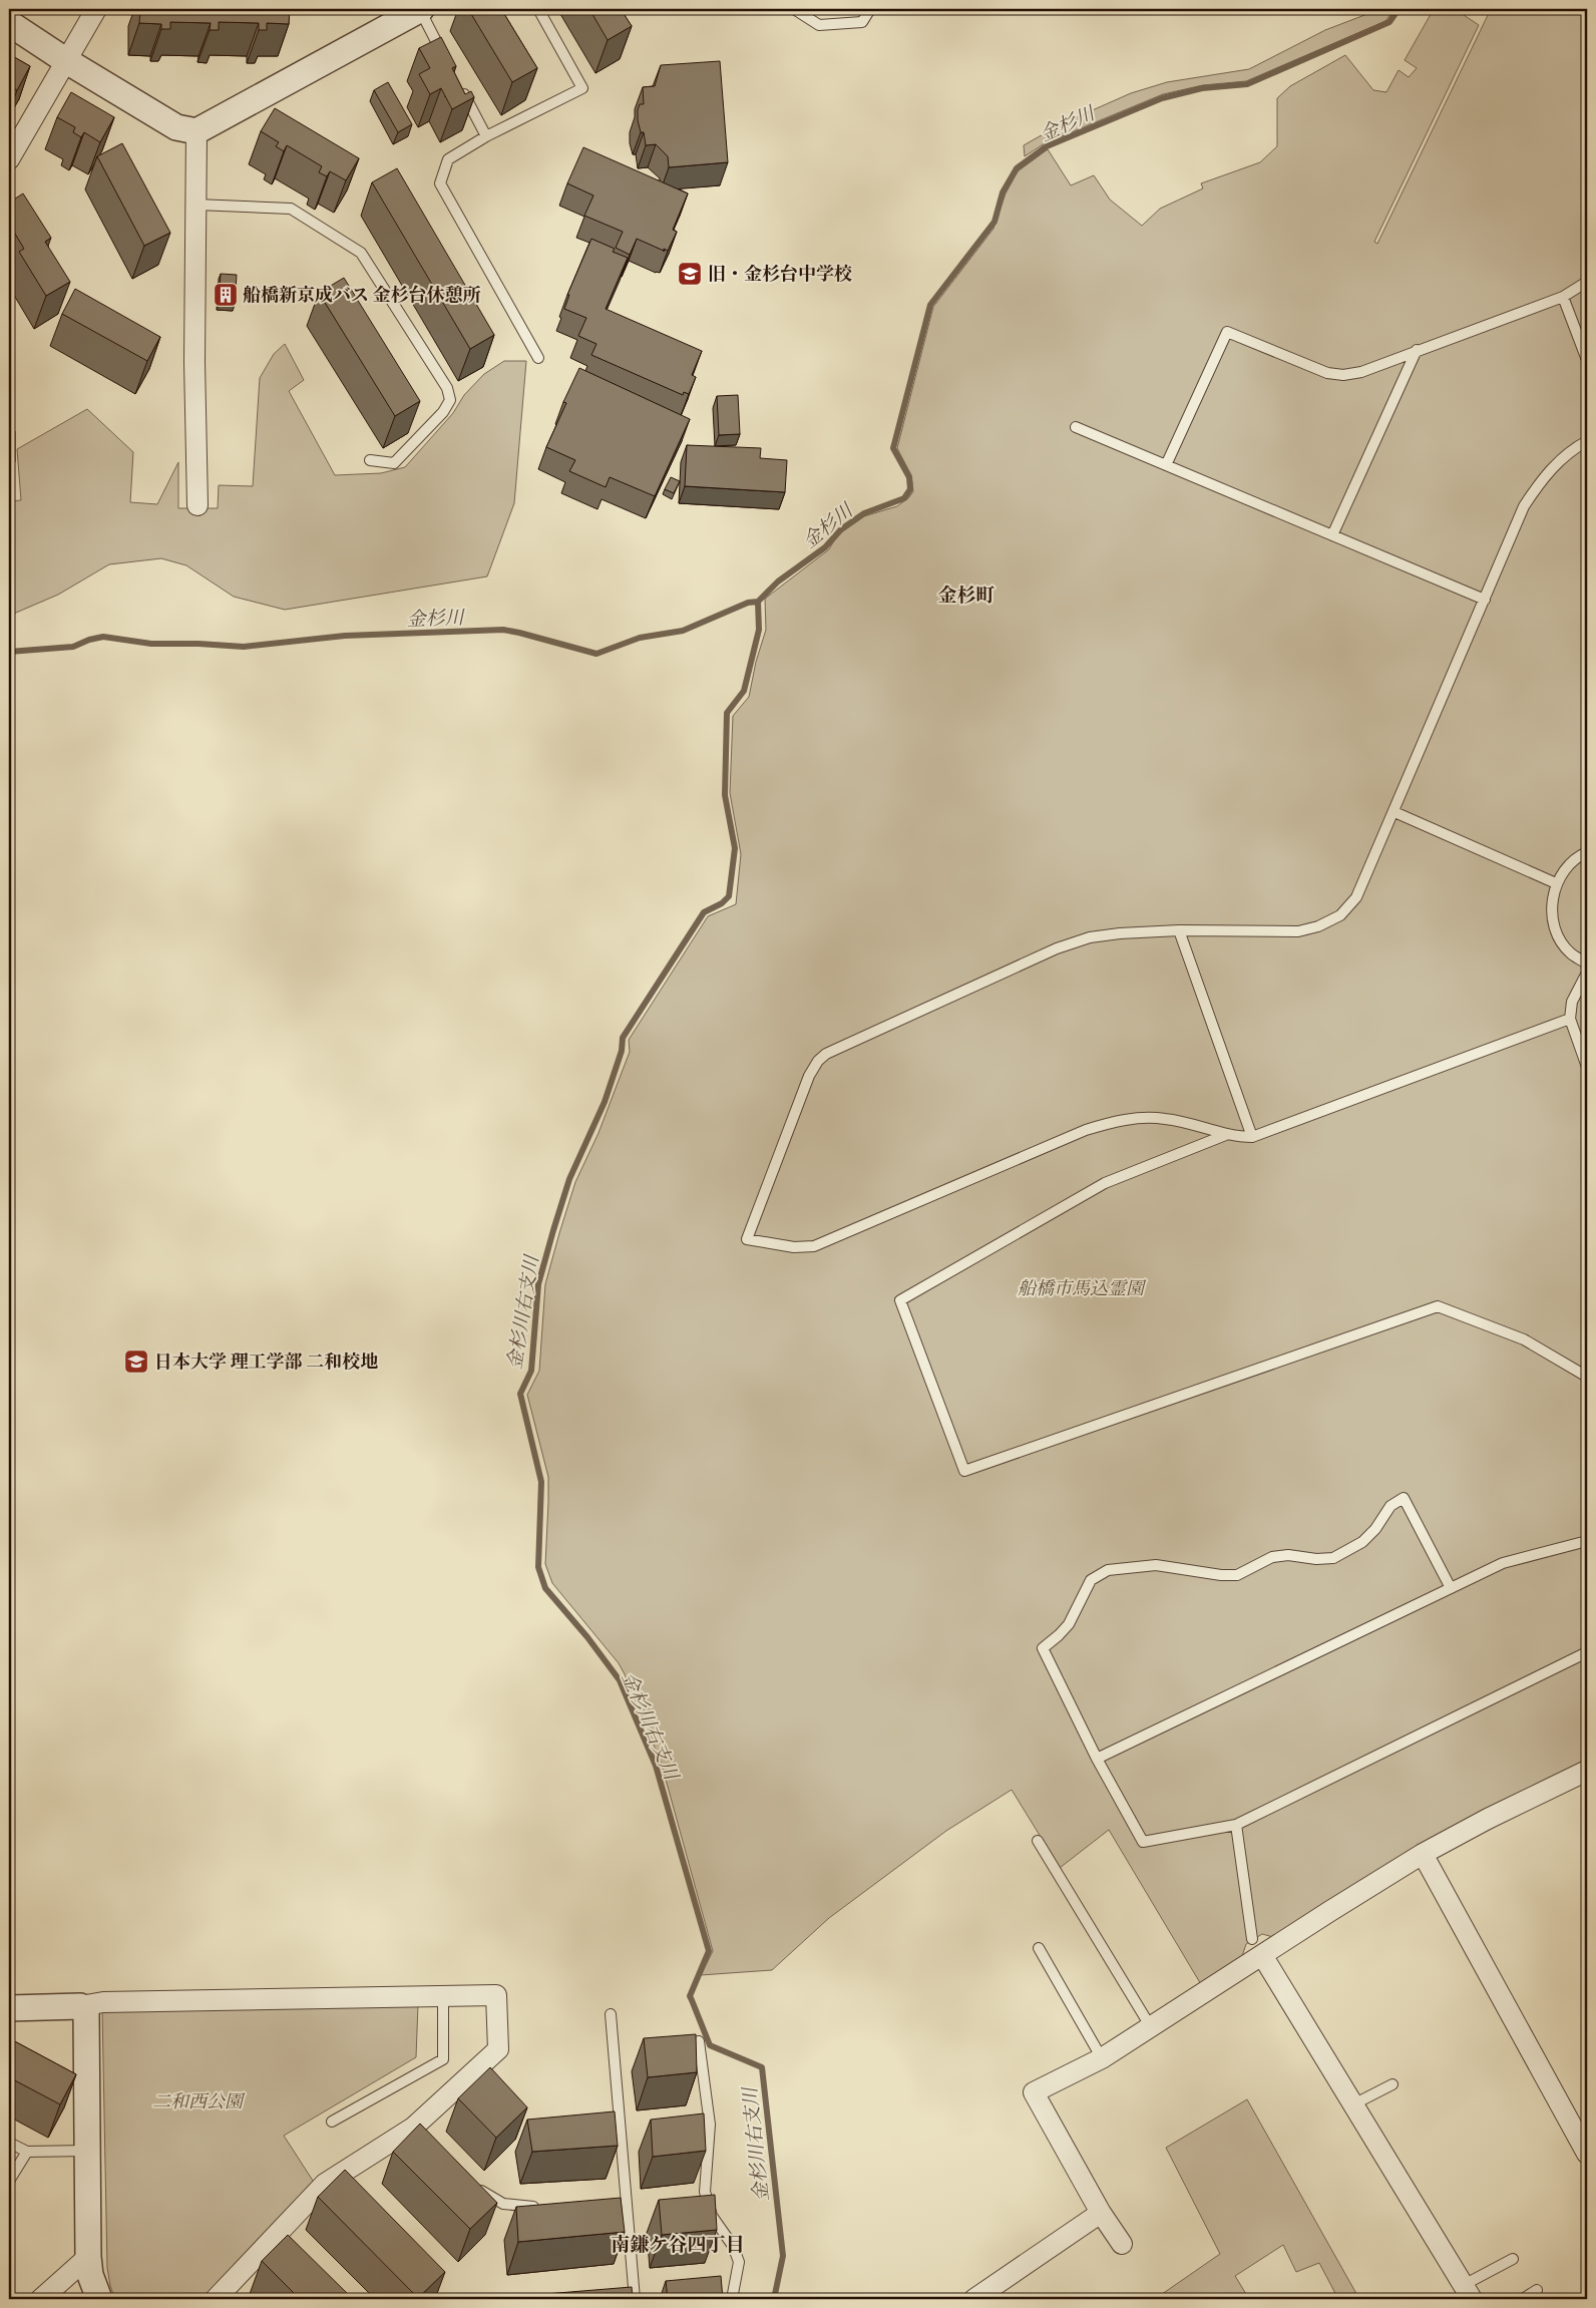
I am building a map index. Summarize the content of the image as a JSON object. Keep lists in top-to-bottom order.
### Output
{
  "districts": ["金杉町", "南鎌ケ谷四丁目"],
  "water": ["金杉川", "金杉川右支川"],
  "parks": ["船橋市馬込霊園", "二和西公園"],
  "places": {
    "school or university": ["旧・金杉台中学校", "日本大学 理工学部 二和校地"],
    "building": ["船橋新京成バス 金杉台休憩所"]
  }
}
